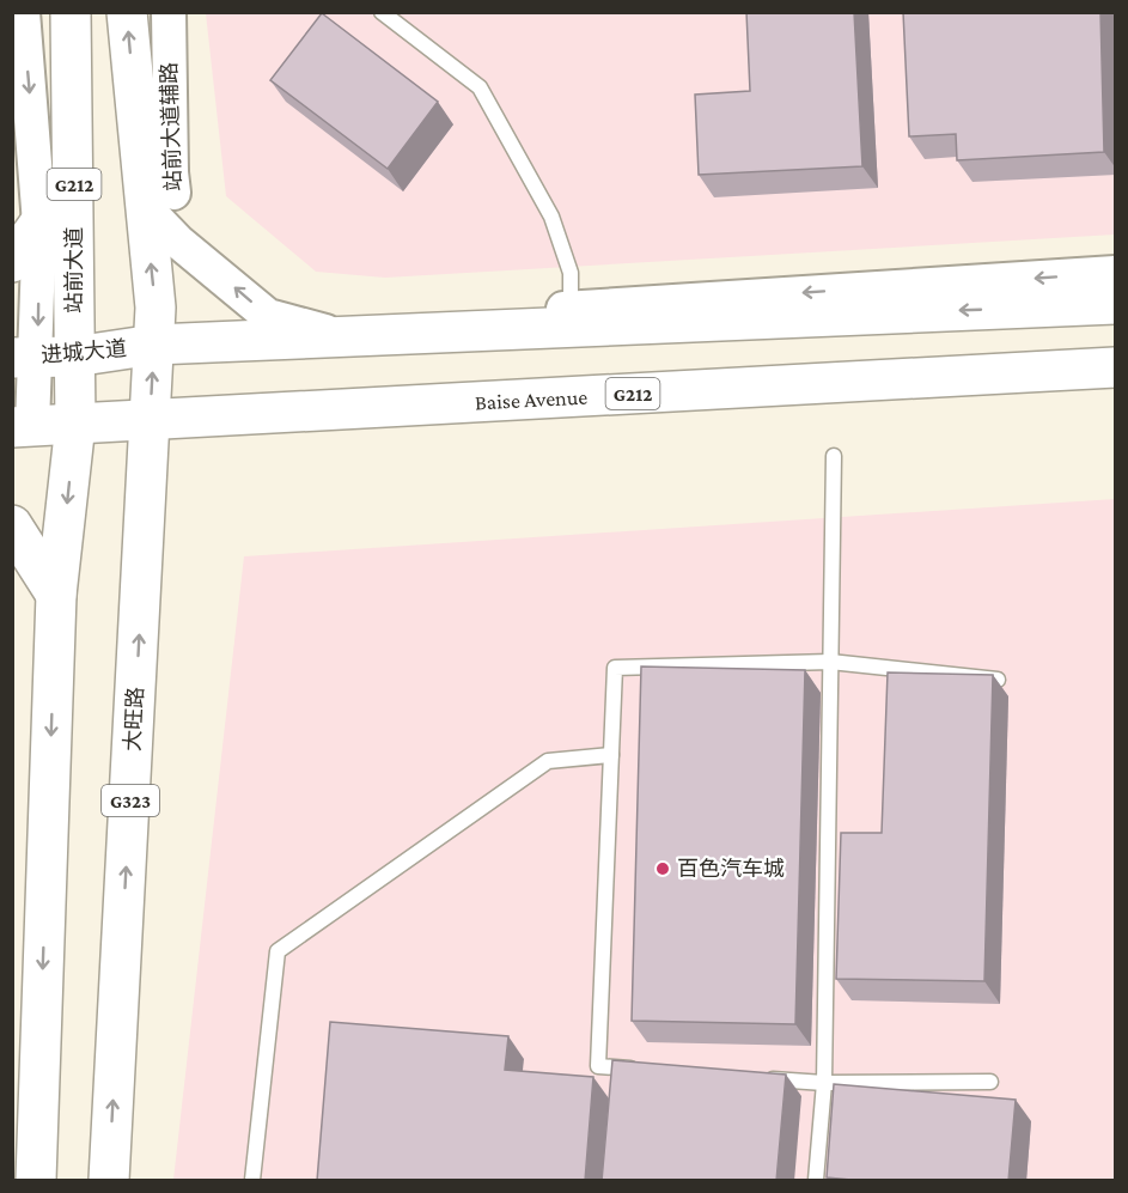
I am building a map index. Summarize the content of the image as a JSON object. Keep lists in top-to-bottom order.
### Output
{
  "streets": {
    "main road": [
      "G212",
      "站前大道",
      "进城大道",
      "Baise Avenue",
      "大旺路",
      "G323"
    ],
    "street": ["站前大道辅路"]
  },
  "crossings": [
    ["G212", "站前大道"],
    ["G212", "进城大道"],
    ["G212", "Baise Avenue"],
    ["站前大道", "进城大道"],
    ["进城大道", "大旺路"],
    ["Baise Avenue", "大旺路"]
  ],
  "places": ["百色汽车城"]
}
